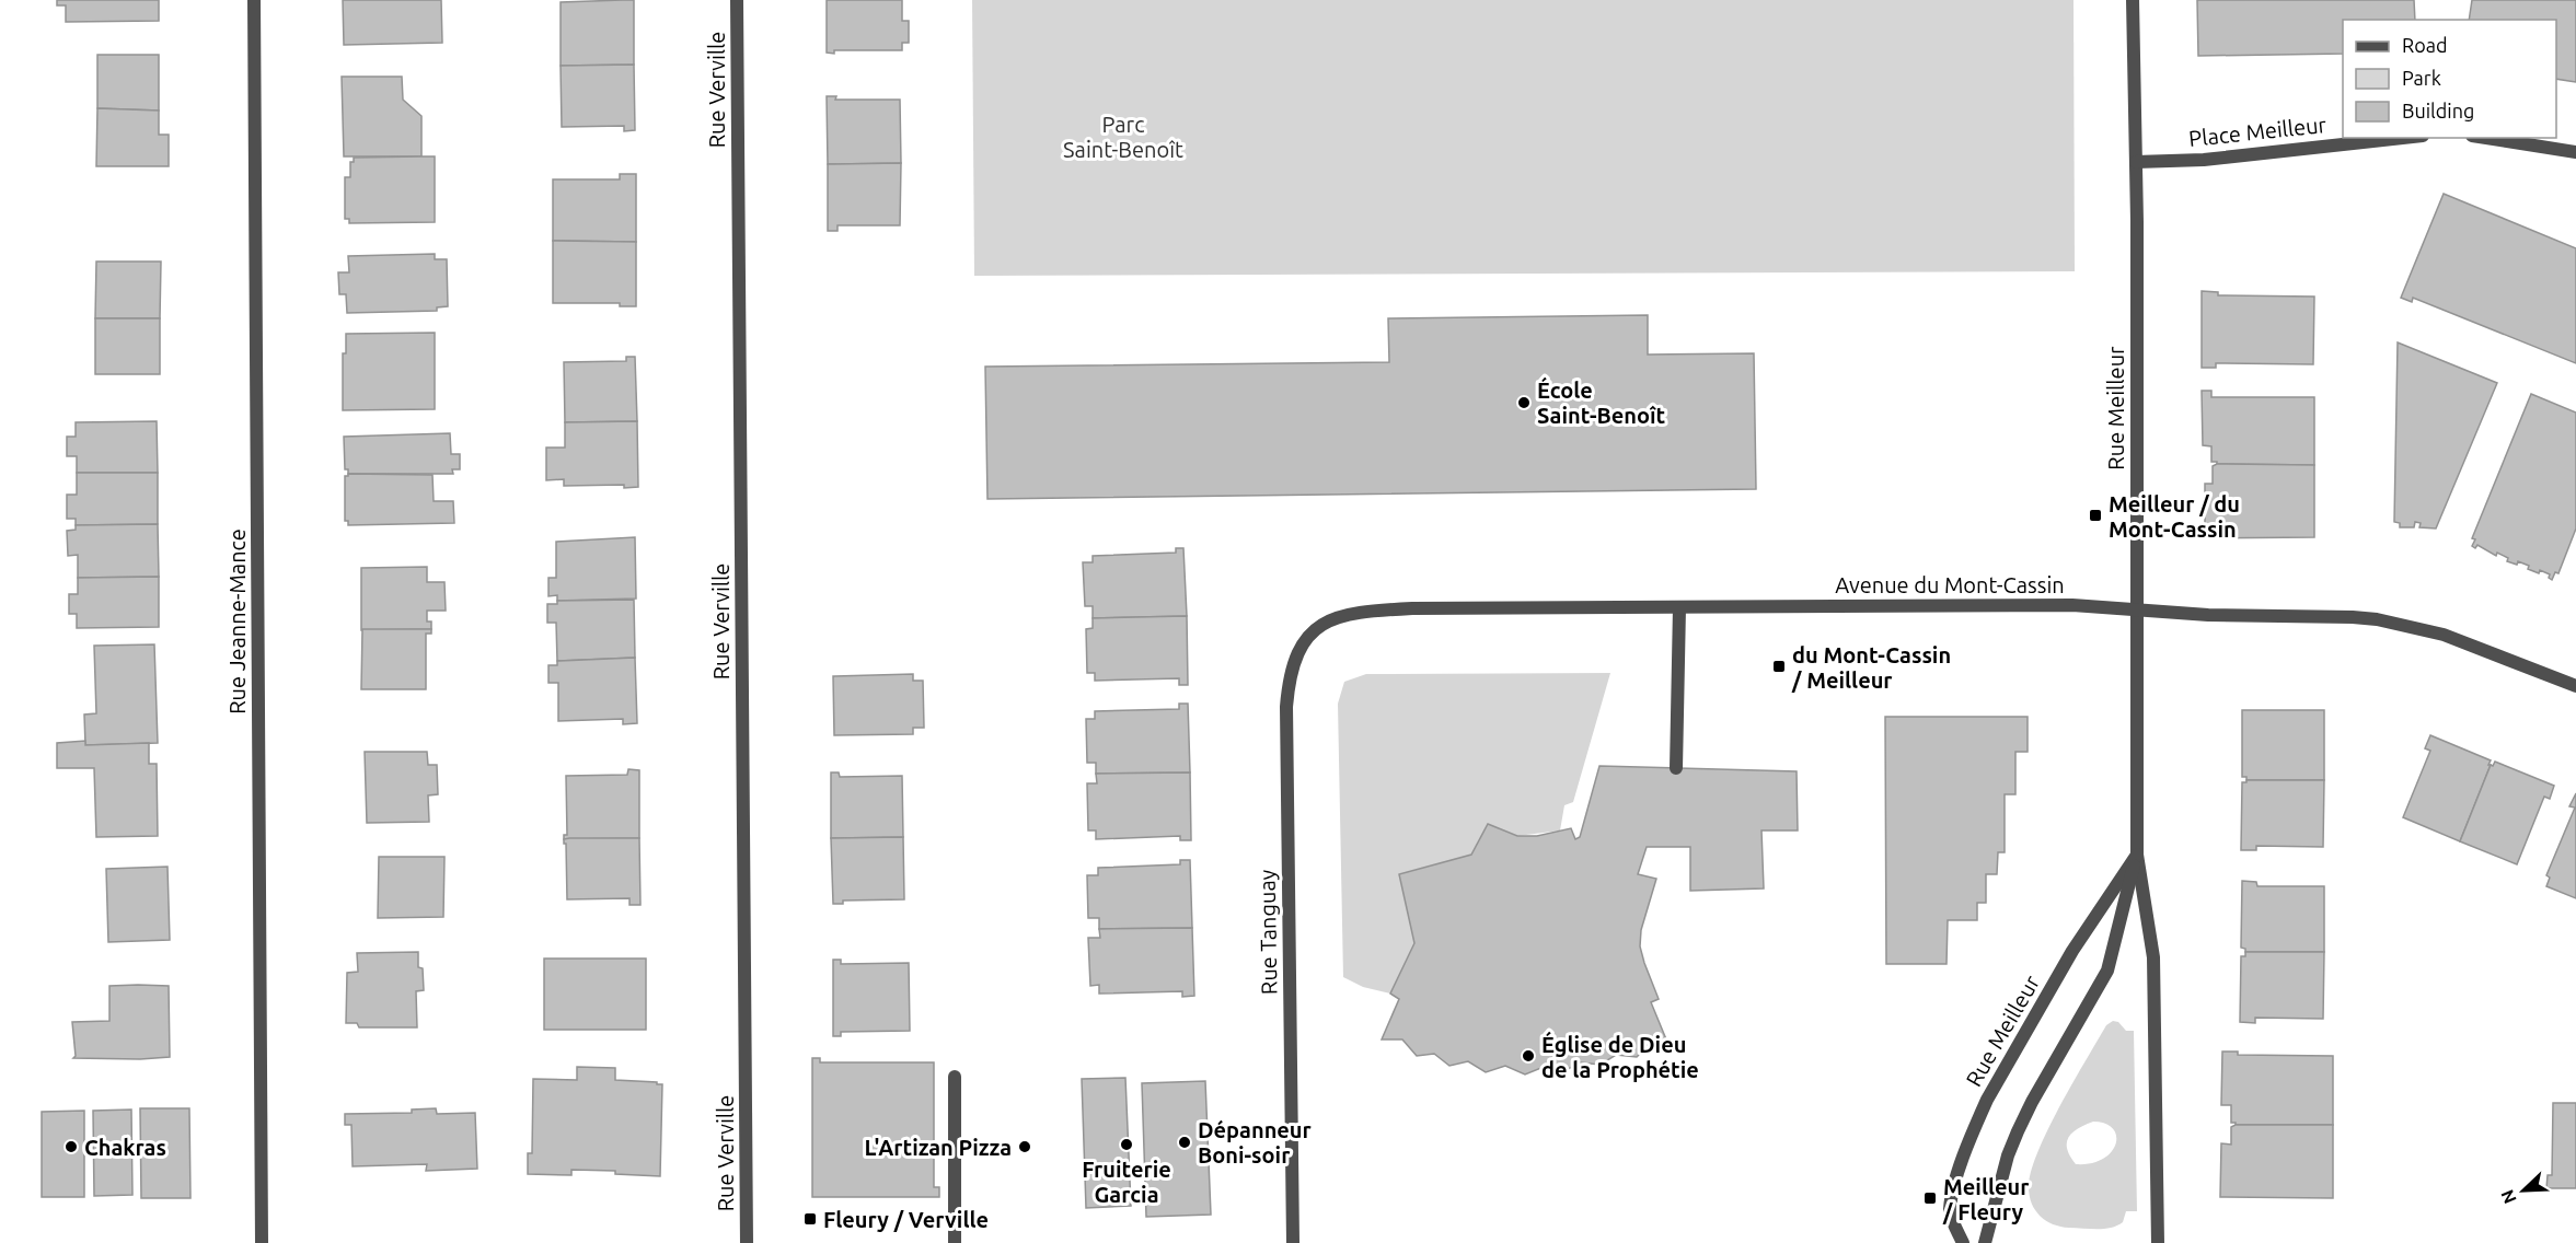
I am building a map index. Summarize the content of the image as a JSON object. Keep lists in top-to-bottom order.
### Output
{
  "streets": {
    "street": [
      "Rue Verville",
      "Place Meilleur",
      "Rue Meilleur",
      "Avenue du Mont-Cassin",
      "Rue Jeanne-Mance",
      "Rue Tanguay"
    ]
  },
  "crossings": [
    ["Place Meilleur", "Rue Meilleur"],
    ["Rue Meilleur", "Avenue du Mont-Cassin"],
    ["Avenue du Mont-Cassin", "Rue Tanguay"]
  ],
  "parks": ["Parc Saint-Benoît"],
  "places": {
    "other": [
      "École Saint-Benoît",
      "Église de Dieu de la Prophétie",
      "Dépanneur Boni-soir",
      "Fruiterie Garcia",
      "Chakras",
      "L'Artizan Pizza"
    ],
    "transit": [
      "Meilleur / du Mont-Cassin",
      "du Mont-Cassin / Meilleur",
      "Meilleur / Fleury",
      "Fleury / Verville"
    ]
  },
  "legend": ["Road", "Park", "Building"],
  "north": "bottom left"
}
